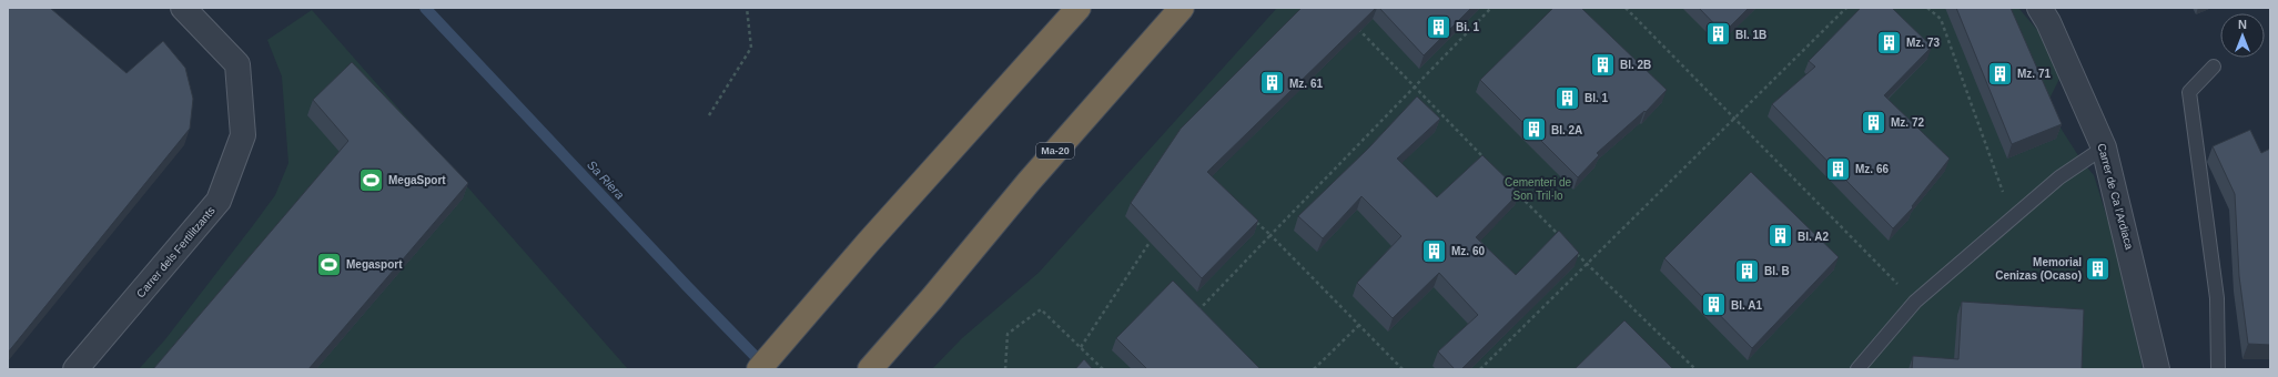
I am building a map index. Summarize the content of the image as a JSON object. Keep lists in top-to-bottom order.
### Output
{
  "streets": {
    "highway": ["Ma-20"],
    "street": ["Carrer de Ca l'Ardiaca", "Carrer dels Fertilitzants"]
  },
  "water": ["Sa Riera"],
  "parks": ["Cementeri de Son Tril·lo"],
  "places": {
    "building": [
      "Bi. 1",
      "Bl. 1B",
      "Mz. 73",
      "Bl. 2B",
      "Mz. 71",
      "Mz. 61",
      "Bl. 1",
      "Mz. 72",
      "Bl. 2A",
      "Mz. 66",
      "Bl. A2",
      "Mz. 60",
      "Memorial Cenizas (Ocaso)",
      "Bl. B",
      "Bl. A1"
    ],
    "sports": ["MegaSport", "Megasport"]
  },
  "north": "top"
}
